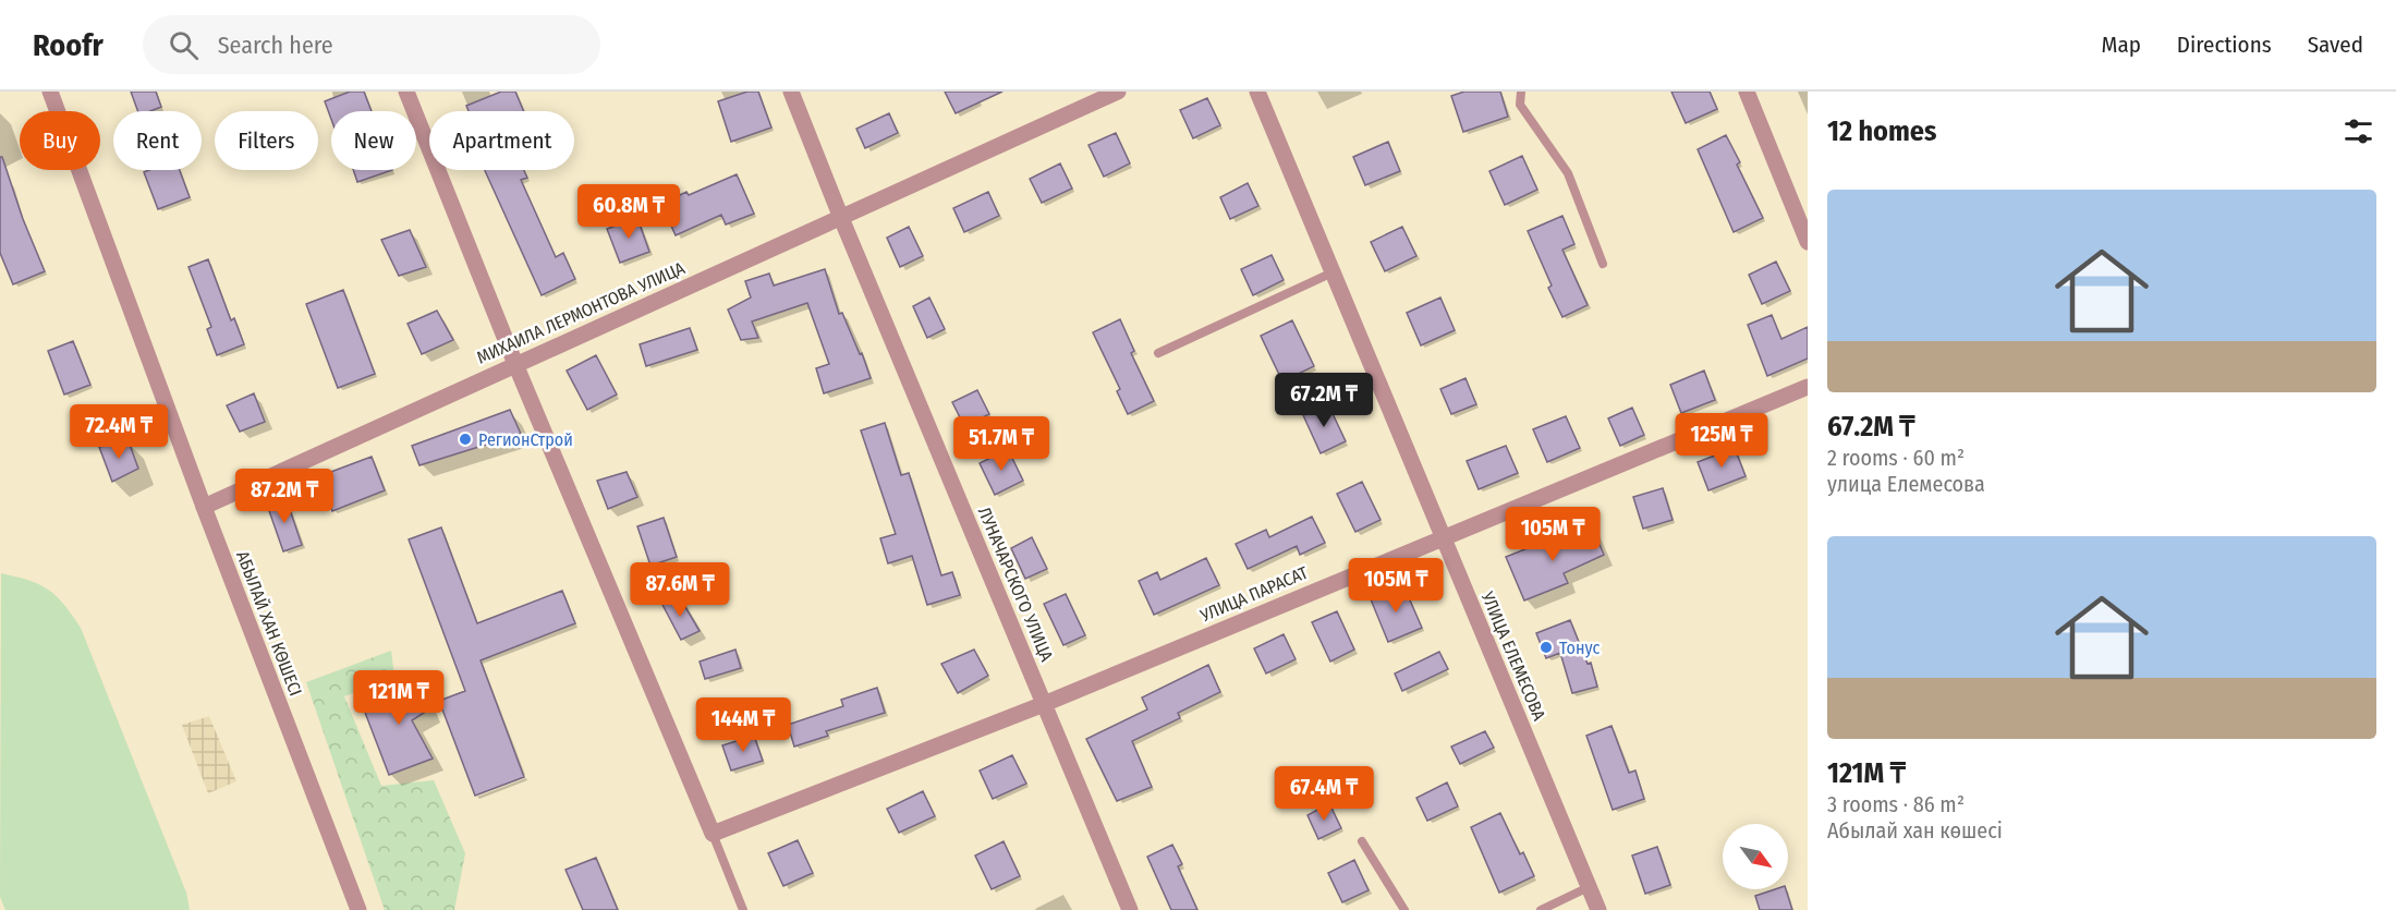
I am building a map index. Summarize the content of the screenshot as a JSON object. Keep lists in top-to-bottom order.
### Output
{
  "streets": {
    "street": [
      "МИХАИЛА ЛЕРМОНТОВА УЛИЦА",
      "ЛУНАЧАРСКОГО УЛИЦА",
      "УЛИЦА ПАРАСАТ",
      "АБЫЛАЙ ХАН КӨШЕСІ",
      "УЛИЦА ЕЛЕМЕСОВА"
    ]
  },
  "crossings": [
    ["МИХАИЛА ЛЕРМОНТОВА УЛИЦА", "ЛУНАЧАРСКОГО УЛИЦА"],
    ["МИХАИЛА ЛЕРМОНТОВА УЛИЦА", "АБЫЛАЙ ХАН КӨШЕСІ"],
    ["ЛУНАЧАРСКОГО УЛИЦА", "УЛИЦА ПАРАСАТ"],
    ["УЛИЦА ПАРАСАТ", "УЛИЦА ЕЛЕМЕСОВА"]
  ],
  "places": ["РегионСтрой", "Тонус"],
  "north": "bottom right",
  "page": {
    "header": "Roofr",
    "search": "Search here",
    "nav": ["Map", "Directions", "Saved"],
    "heading": "12 homes",
    "chip": [
      "Buy",
      "Rent",
      "Filters",
      "New",
      "Apartment"
    ],
    "list": [
      {
        "name": "67.2M ₸",
        "note": "2 rooms · 60 m² · улица Елемесова"
      },
      {
        "name": "121M ₸",
        "note": "3 rooms · 86 m² · Абылай хан көшесі"
      }
    ],
    "price": [
      "60.8M ₸",
      "67.2M ₸",
      "72.4M ₸",
      "125M ₸",
      "51.7M ₸",
      "87.2M ₸",
      "105M ₸",
      "105M ₸",
      "87.6M ₸",
      "121M ₸",
      "144M ₸",
      "67.4M ₸"
    ]
  }
}
